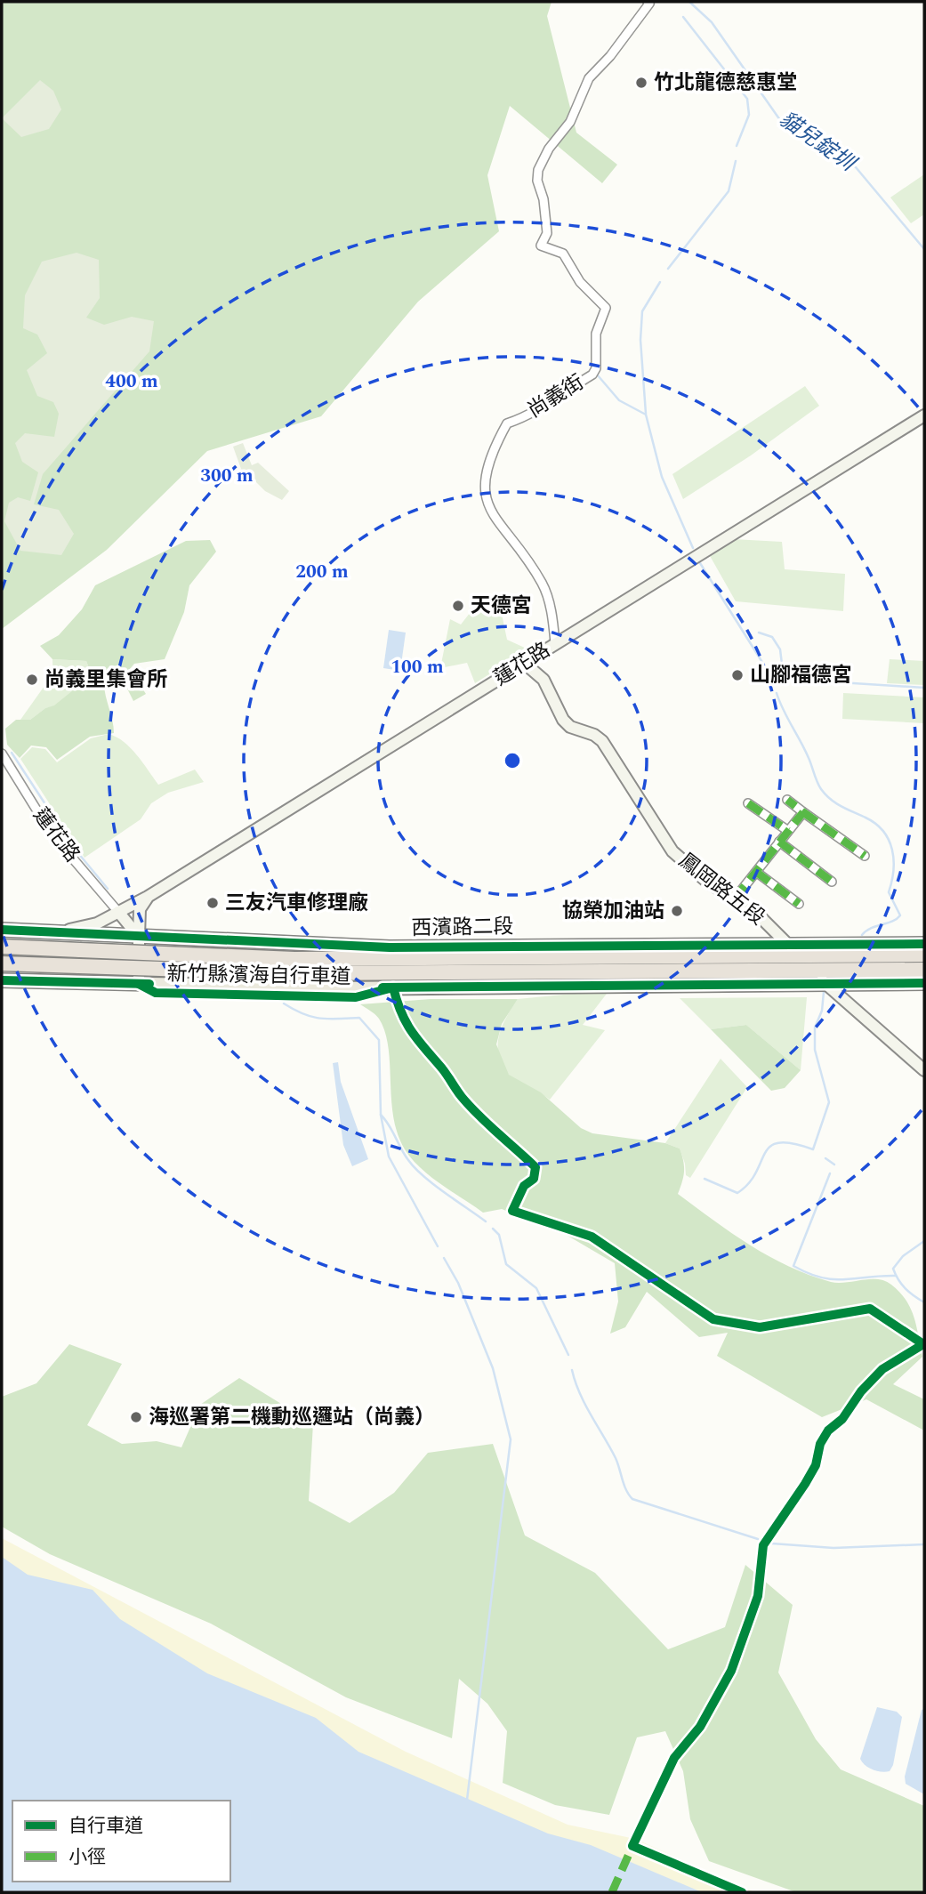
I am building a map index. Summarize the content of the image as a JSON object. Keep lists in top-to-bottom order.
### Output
{
  "streets": {
    "main road": ["西濱路二段"],
    "street": ["尚義街", "蓮花路", "鳳岡路五段"],
    "cycle path": ["新竹縣濱海自行車道"]
  },
  "crossings": [
    ["尚義街", "蓮花路"],
    ["蓮花路", "鳳岡路五段"],
    ["蓮花路", "西濱路二段"],
    ["鳳岡路五段", "西濱路二段"]
  ],
  "water": ["貓兒錠圳"],
  "places": [
    "竹北龍德慈惠堂",
    "天德宮",
    "山腳福德宮",
    "尚義里集會所",
    "三友汽車修理廠",
    "協榮加油站",
    "海巡署第二機動巡邏站（尚義）"
  ],
  "legend": ["自行車道", "小徑"],
  "rings": [
    "400 m",
    "300 m",
    "200 m",
    "100 m"
  ]
}
